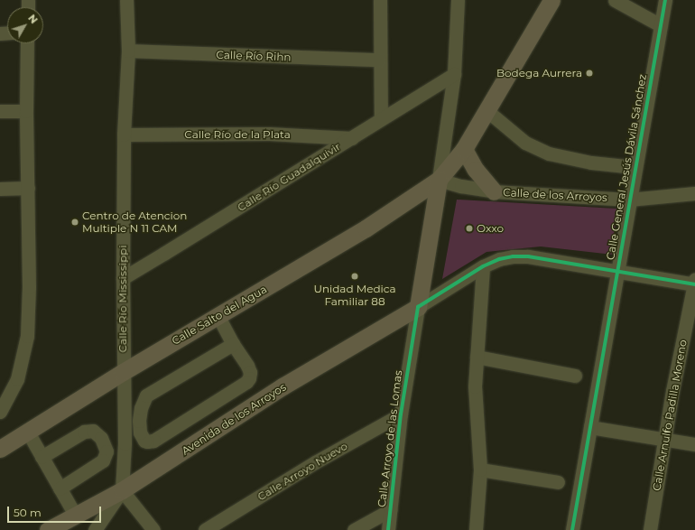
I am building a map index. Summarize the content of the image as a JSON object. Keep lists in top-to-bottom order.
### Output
{
  "streets": {
    "main road": ["Calle Salto del Agua", "Avenida de los Arroyos", "Calle Arroyo de las Lomas"],
    "street": [
      "Calle Río Rihn",
      "Calle Río de la Plata",
      "Calle General Jesús Dávila Sánchez",
      "Calle Río Guadalquivir",
      "Calle de los Arroyos",
      "Calle Río Mississippi",
      "Calle Arnulfo Padilla Moreno",
      "Calle Arroyo Nuevo"
    ]
  },
  "crossings": [
    ["Calle Río Rihn", "Calle Río Mississippi"],
    ["Calle Río de la Plata", "Calle Río Guadalquivir"],
    ["Calle Río de la Plata", "Calle Río Mississippi"],
    ["Calle General Jesús Dávila Sánchez", "Calle de los Arroyos"],
    ["Calle Río Guadalquivir", "Calle Río Mississippi"],
    ["Calle de los Arroyos", "Calle Salto del Agua"],
    ["Calle de los Arroyos", "Calle Arroyo de las Lomas"],
    ["Calle Río Mississippi", "Calle Salto del Agua"],
    ["Calle Río Mississippi", "Avenida de los Arroyos"],
    ["Calle Salto del Agua", "Calle Arroyo de las Lomas"],
    ["Avenida de los Arroyos", "Calle Arroyo de las Lomas"],
    ["Calle Arroyo de las Lomas", "Calle Arroyo Nuevo"]
  ],
  "places": [
    "Bodega Aurrera",
    "Centro de Atencion Multiple N 11 CAM",
    "Oxxo",
    "Unidad Medica Familiar 88"
  ],
  "scale_bar": "50 m",
  "north": "top right"
}
